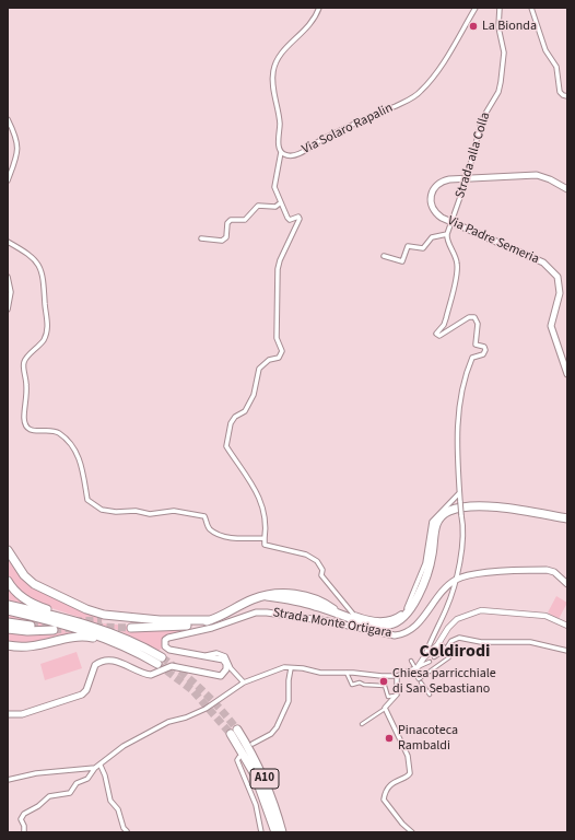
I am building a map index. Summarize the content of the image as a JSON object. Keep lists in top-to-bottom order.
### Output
{
  "streets": {
    "highway": ["A10"],
    "main road": ["Via Padre Semeria", "Strada Monte Ortigara"],
    "street": ["Via Solaro Rapalin", "Strada alla Colla"]
  },
  "crossings": [
    ["Strada alla Colla", "Via Padre Semeria"]
  ],
  "districts": ["Coldirodi"],
  "places": ["La Bionda", "Chiesa parricchiale di San Sebastiano", "Pinacoteca Rambaldi"]
}
